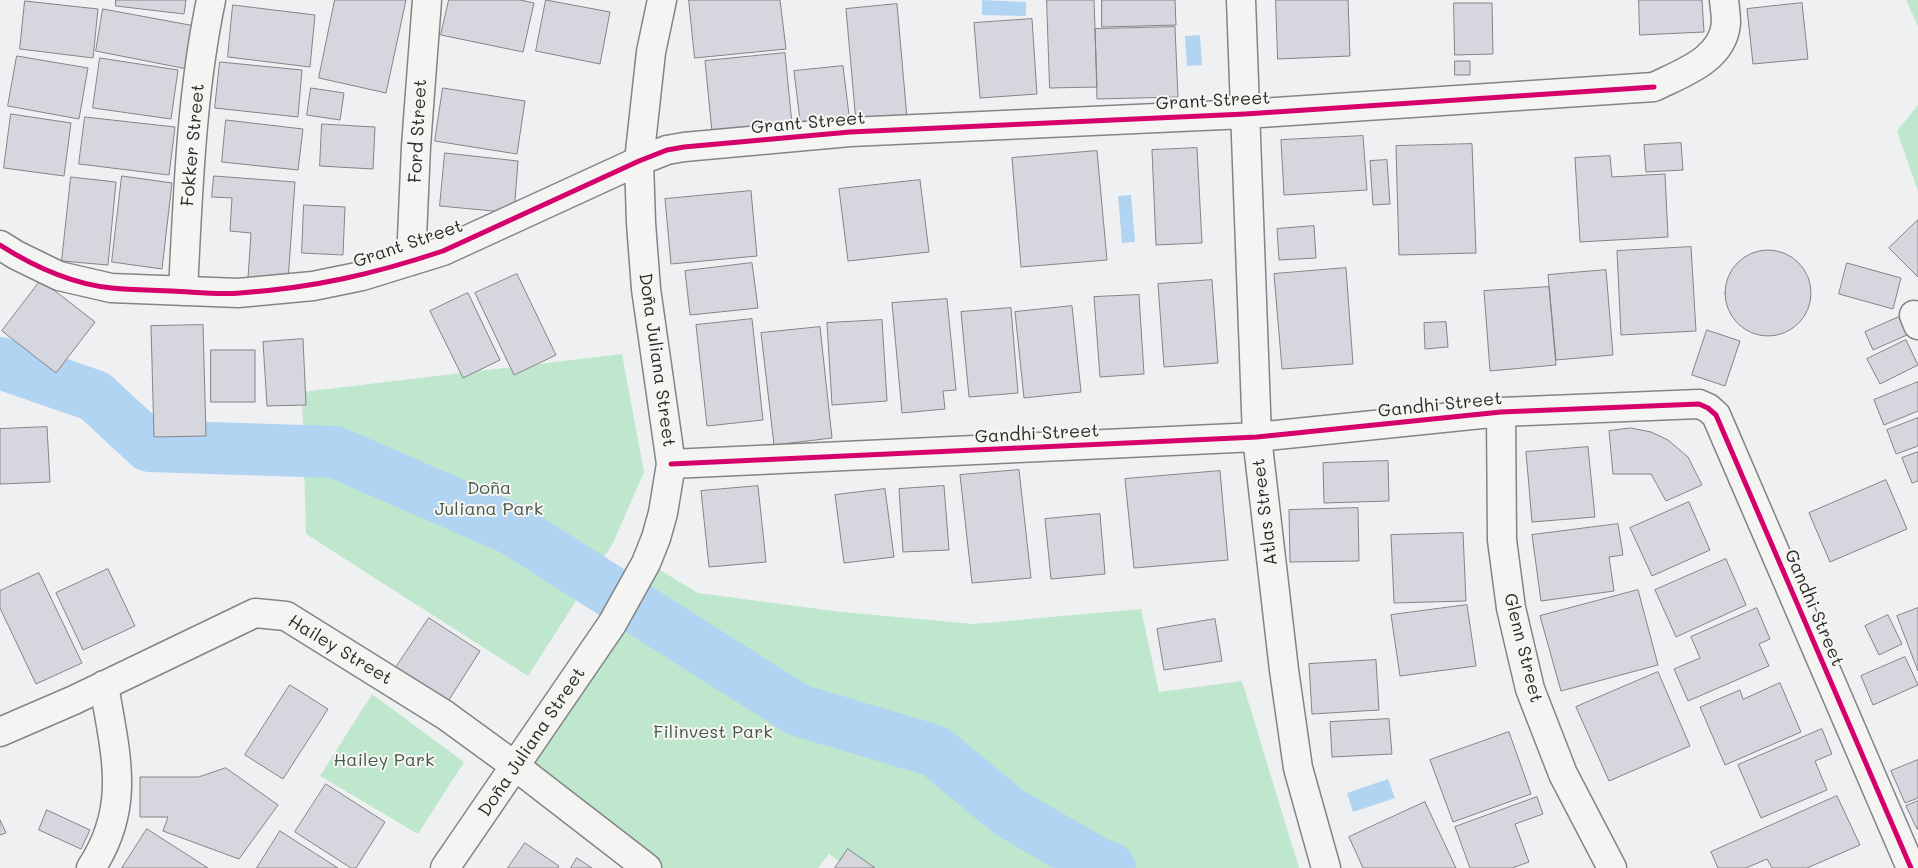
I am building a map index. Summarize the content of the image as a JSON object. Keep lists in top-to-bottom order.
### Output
{
  "streets": {
    "street": [
      "Grant Street",
      "Ford Street",
      "Fokker Street",
      "Doña Juliana Street",
      "Gandhi Street",
      "Atlas Street",
      "Glenn Street",
      "Hailey Street"
    ]
  },
  "crossings": [
    ["Grant Street", "Ford Street"],
    ["Grant Street", "Fokker Street"],
    ["Grant Street", "Doña Juliana Street"],
    ["Grant Street", "Atlas Street"],
    ["Doña Juliana Street", "Gandhi Street"],
    ["Doña Juliana Street", "Hailey Street"],
    ["Gandhi Street", "Atlas Street"],
    ["Gandhi Street", "Glenn Street"]
  ],
  "parks": ["Doña Juliana Park", "Filinvest Park", "Hailey Park"]
}
